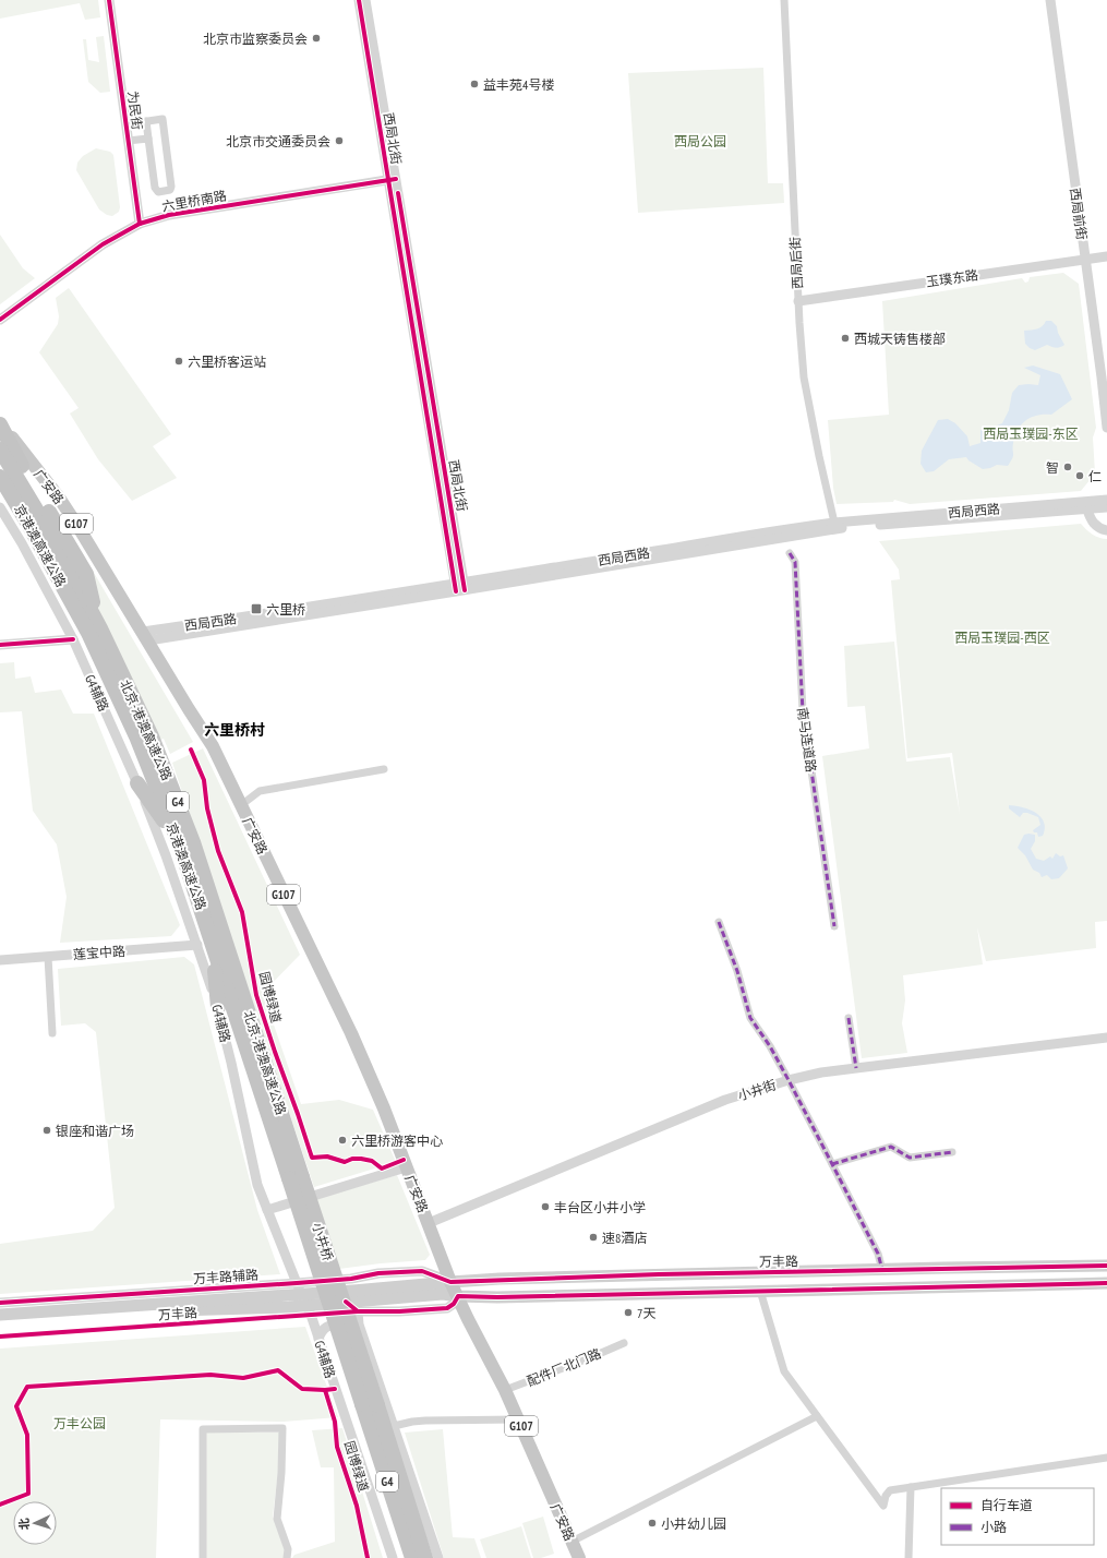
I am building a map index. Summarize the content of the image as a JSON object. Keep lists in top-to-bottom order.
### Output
{
  "streets": {
    "highway": [
      "广安路",
      "G107",
      "京港澳高速公路",
      "北京-港澳高速公路",
      "G4",
      "小井桥"
    ],
    "main road": ["万丰路"],
    "street": [
      "为民街",
      "西局北街",
      "六里桥南路",
      "西局前街",
      "西局后街",
      "玉璞东路",
      "西局西路",
      "G4辅路",
      "南马连道路",
      "莲宝中路",
      "小井街",
      "万丰路辅路",
      "配件厂北门路"
    ],
    "cycle path": ["园博绿道"]
  },
  "crossings": [
    ["为民街", "六里桥南路"],
    ["西局北街", "六里桥南路"],
    ["西局北街", "西局西路"],
    ["西局前街", "玉璞东路"],
    ["西局后街", "玉璞东路"],
    ["西局后街", "西局西路"],
    ["广安路", "西局西路"],
    ["广安路", "G107"],
    ["广安路", "小井街"],
    ["广安路", "万丰路"],
    ["广安路", "配件厂北门路"],
    ["G107", "万丰路"],
    ["京港澳高速公路", "北京-港澳高速公路"],
    ["京港澳高速公路", "小井桥"],
    ["G4辅路", "莲宝中路"],
    ["G4辅路", "万丰路"],
    ["G4辅路", "万丰路辅路"],
    ["北京-港澳高速公路", "小井桥"],
    ["G4", "小井桥"],
    ["万丰路", "万丰路辅路"]
  ],
  "districts": ["六里桥村"],
  "parks": [
    "西局公园",
    "西局玉璞园-东区",
    "西局玉璞园-西区",
    "万丰公园"
  ],
  "places": {
    "other": [
      "北京市监察委员会",
      "益丰苑4号楼",
      "北京市交通委员会",
      "西城天铸售楼部",
      "六里桥客运站",
      "智",
      "仁",
      "银座和谐广场",
      "六里桥游客中心",
      "丰台区小井小学",
      "速8酒店",
      "7天",
      "小井幼儿园"
    ],
    "transit": ["六里桥"]
  },
  "legend": ["自行车道", "小路"],
  "north": "left"
}
